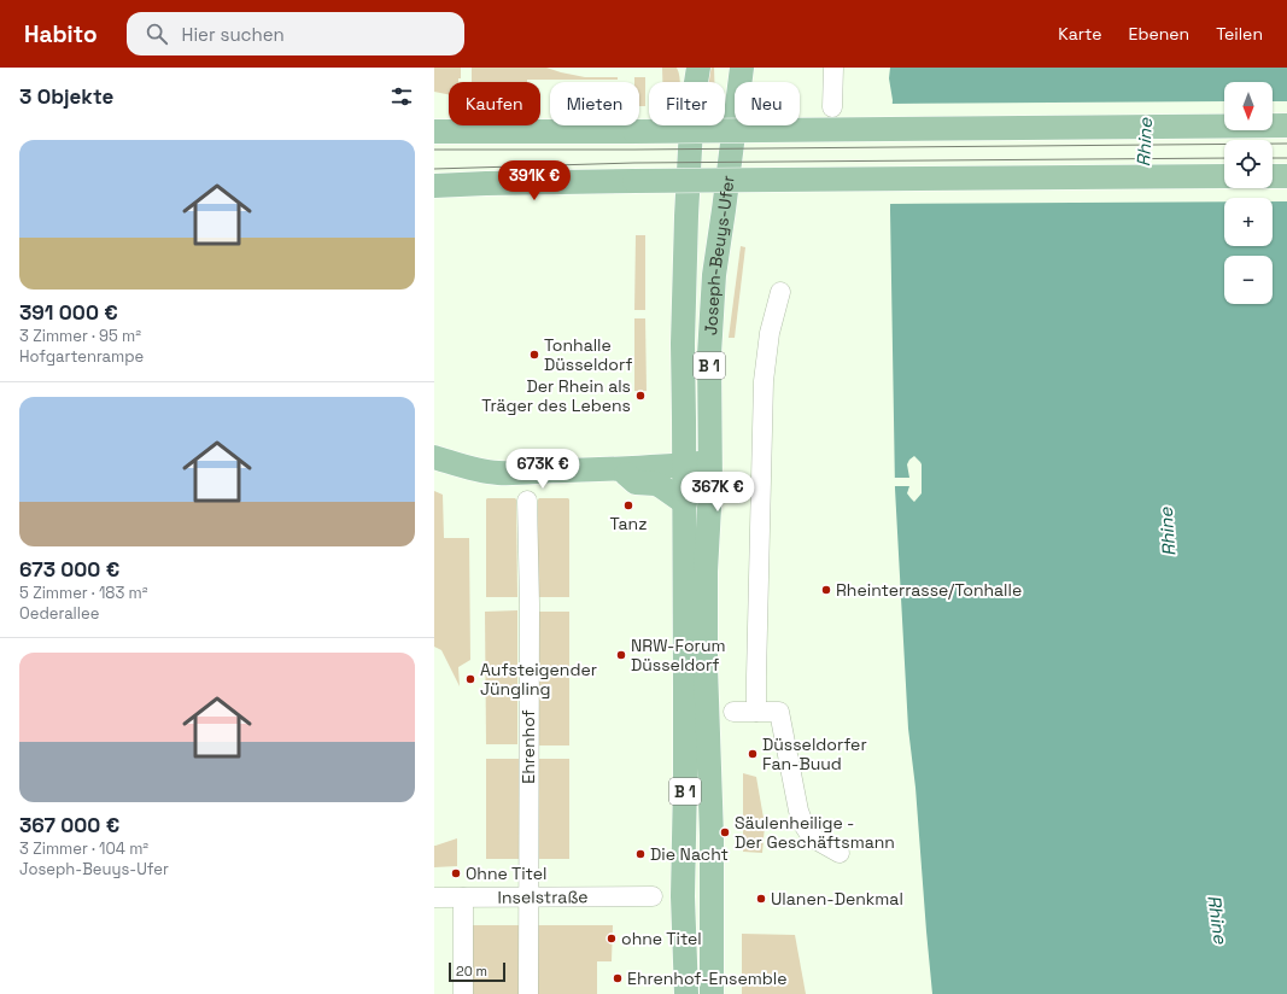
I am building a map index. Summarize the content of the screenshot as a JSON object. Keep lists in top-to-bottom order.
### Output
{
  "streets": {
    "main road": ["Joseph-Beuys-Ufer", "B 1"],
    "street": ["Ehrenhof", "Inselstraße"]
  },
  "crossings": [
    ["Ehrenhof", "Inselstraße"]
  ],
  "water": ["Rhine"],
  "places": [
    "Tonhalle Düsseldorf",
    "Der Rhein als Träger des Lebens",
    "Tanz",
    "Rheinterrasse/Tonhalle",
    "NRW-Forum Düsseldorf",
    "Aufsteigender Jüngling",
    "Düsseldorfer Fan-Buud",
    "Säulenheilige - Der Geschäftsmann",
    "Die Nacht",
    "Ohne Titel",
    "Ulanen-Denkmal",
    "ohne Titel",
    "Ehrenhof-Ensemble"
  ],
  "scale_bar": "20 m",
  "north": "bottom",
  "page": {
    "header": "Habito",
    "search": "Hier suchen",
    "nav": ["Karte", "Ebenen", "Teilen"],
    "heading": "3 Objekte",
    "map_buttons": ["+", "−"],
    "chip": [
      "Kaufen",
      "Mieten",
      "Filter",
      "Neu"
    ],
    "list": [
      {
        "name": "391 000 €",
        "note": "3 Zimmer · 95 m² · Hofgartenrampe"
      },
      {
        "name": "673 000 €",
        "note": "5 Zimmer · 183 m² · Oederallee"
      },
      {
        "name": "367 000 €",
        "note": "3 Zimmer · 104 m² · Joseph-Beuys-Ufer"
      }
    ],
    "price": ["391K €", "673K €", "367K €"],
    "scale": "20 m"
  }
}
